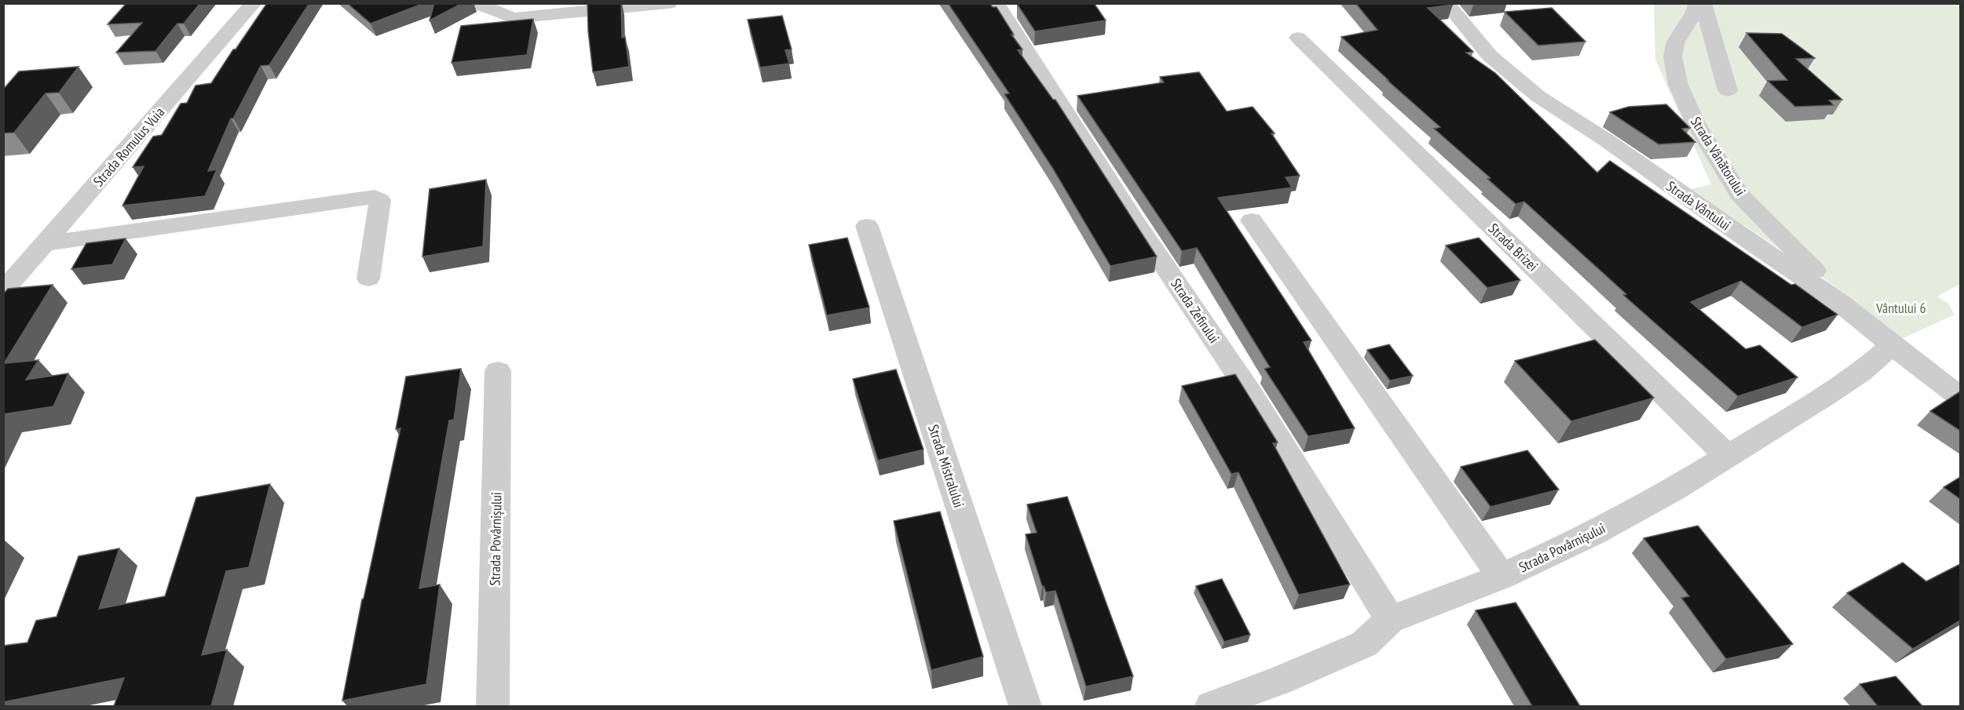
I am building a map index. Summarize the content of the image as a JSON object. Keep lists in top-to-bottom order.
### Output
{
  "streets": {
    "street": [
      "Strada Romulus Vuia",
      "Strada Vânătorului",
      "Strada Vântului",
      "Strada Brizei",
      "Strada Zefirului",
      "Strada Mistralului",
      "Strada Povârnișului"
    ]
  },
  "crossings": [
    ["Strada Vânătorului", "Strada Vântului"],
    ["Strada Vântului", "Strada Povârnișului"],
    ["Strada Brizei", "Strada Povârnișului"],
    ["Strada Zefirului", "Strada Povârnișului"]
  ],
  "parks": ["Vântului 6"]
}
